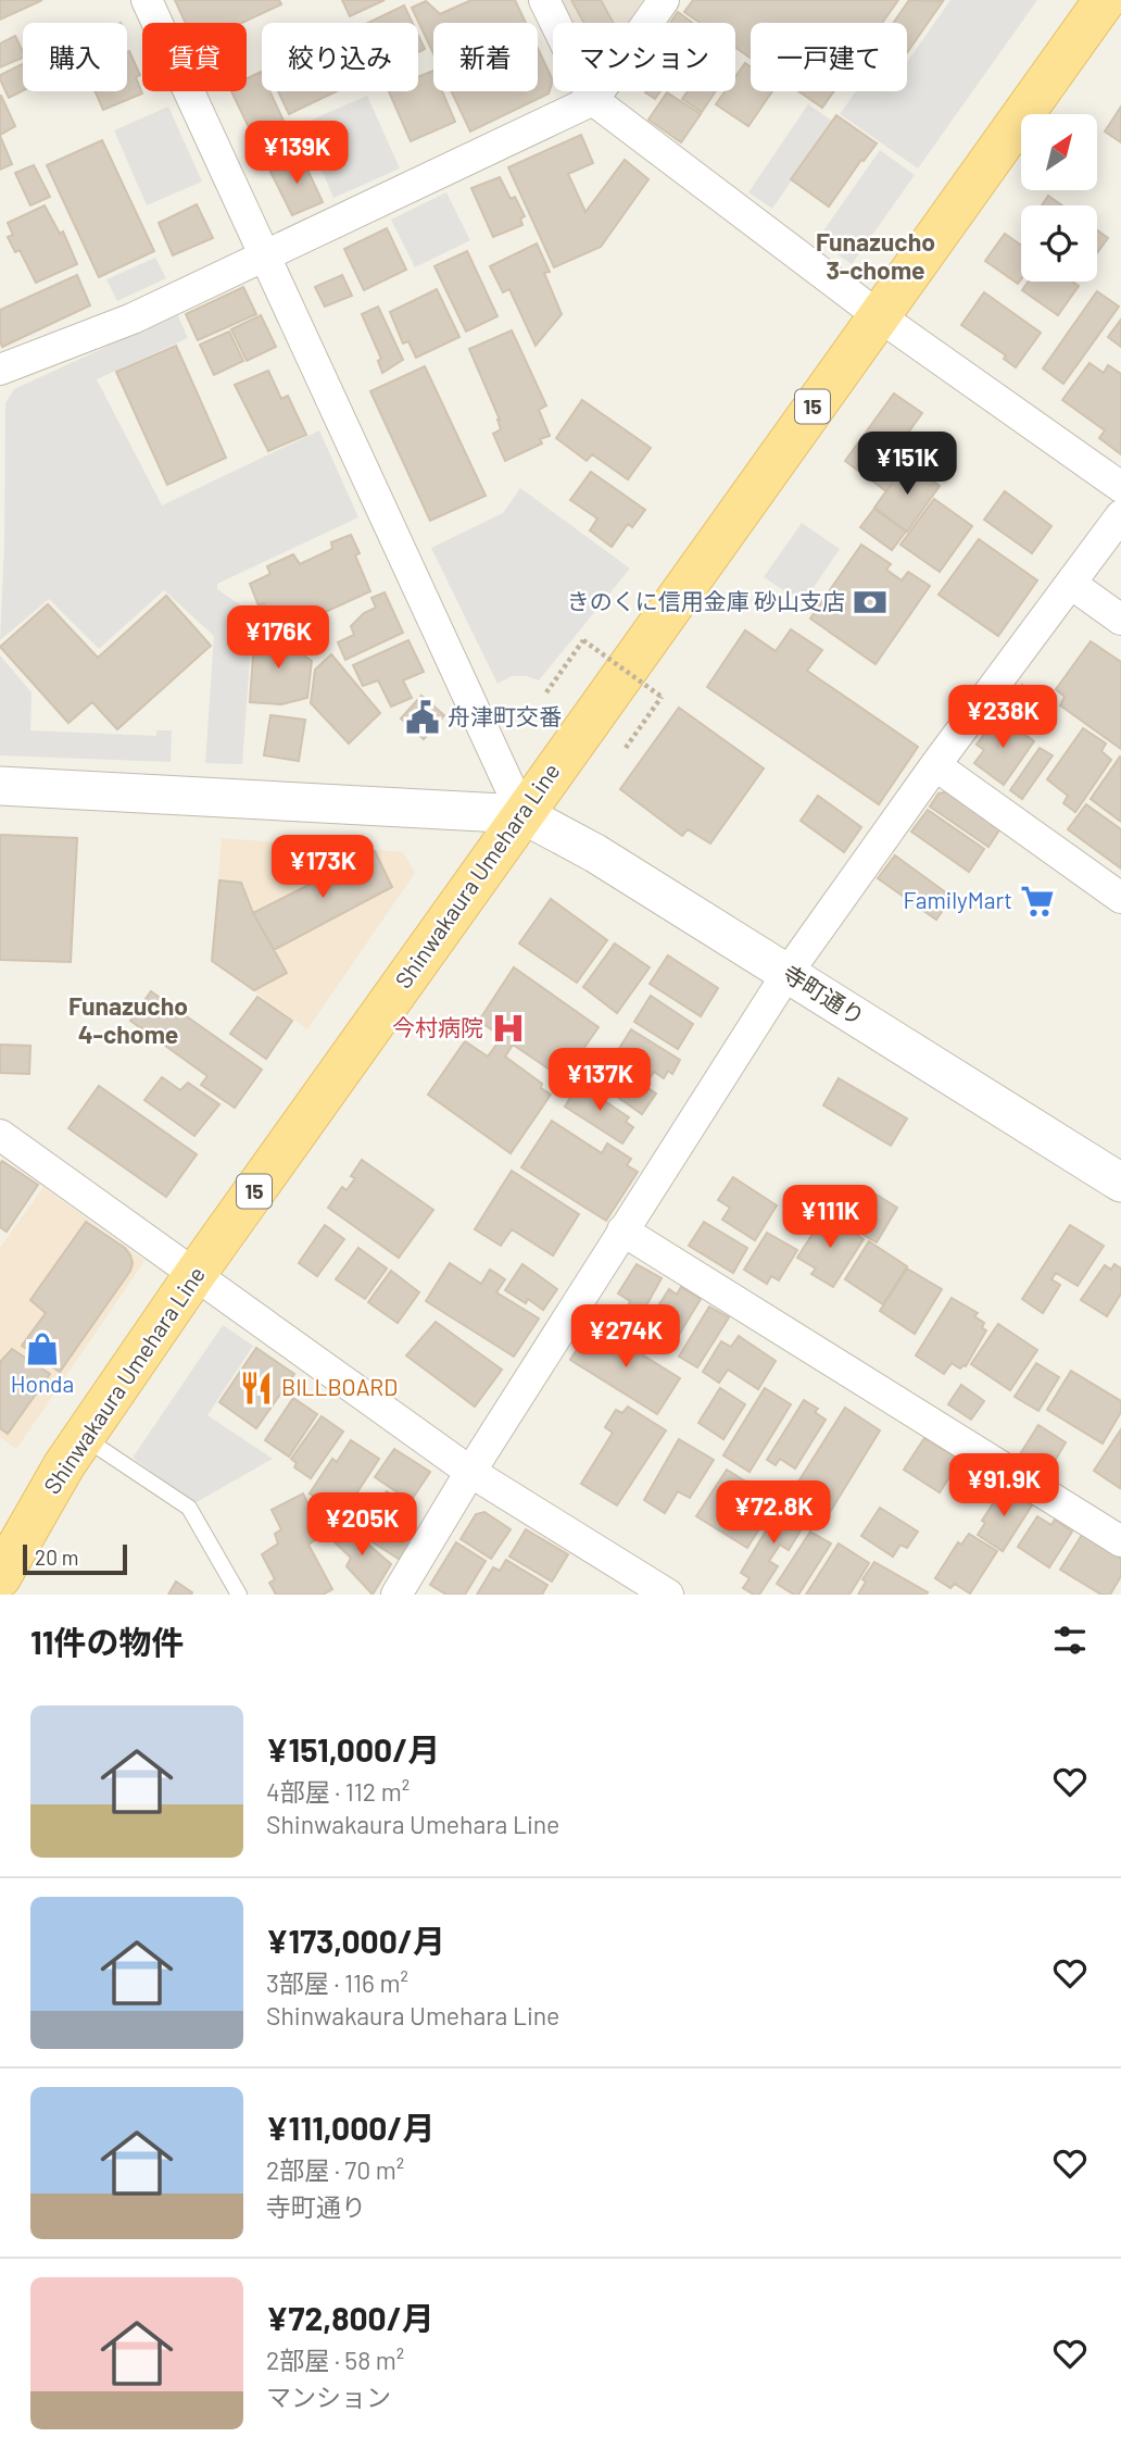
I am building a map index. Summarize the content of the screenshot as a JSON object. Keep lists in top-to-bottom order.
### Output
{
  "streets": {
    "main road": ["15", "Shinwakaura Umehara Line"],
    "street": ["寺町通り"]
  },
  "crossings": [
    ["Shinwakaura Umehara Line", "寺町通り"]
  ],
  "districts": ["Funazucho 3-chome", "Funazucho 4-chome"],
  "places": {
    "bank": ["きのくに信用金庫 砂山支店"],
    "public building": ["舟津町交番"],
    "supermarket": ["FamilyMart"],
    "hospital": ["今村病院"],
    "shop": ["Honda"],
    "restaurant": ["BILLBOARD"]
  },
  "scale_bar": "20 m",
  "north": "top right",
  "page": {
    "chip": [
      "購入",
      "賃貸",
      "絞り込み",
      "新着",
      "マンション",
      "一戸建て"
    ],
    "price": [
      "¥139K",
      "¥151K",
      "¥176K",
      "¥238K",
      "¥173K",
      "¥137K",
      "¥111K",
      "¥274K",
      "¥91.9K",
      "¥72.8K",
      "¥205K"
    ],
    "scale": "20 m",
    "heading": "11件の物件",
    "list": [
      {
        "name": "¥151,000/月",
        "note": "4部屋 · 112 m² · Shinwakaura Umehara Line"
      },
      {
        "name": "¥173,000/月",
        "note": "3部屋 · 116 m² · Shinwakaura Umehara Line"
      },
      {
        "name": "¥111,000/月",
        "note": "2部屋 · 70 m² · 寺町通り"
      },
      {
        "name": "¥72,800/月",
        "note": "2部屋 · 58 m² · マンション"
      }
    ]
  }
}
